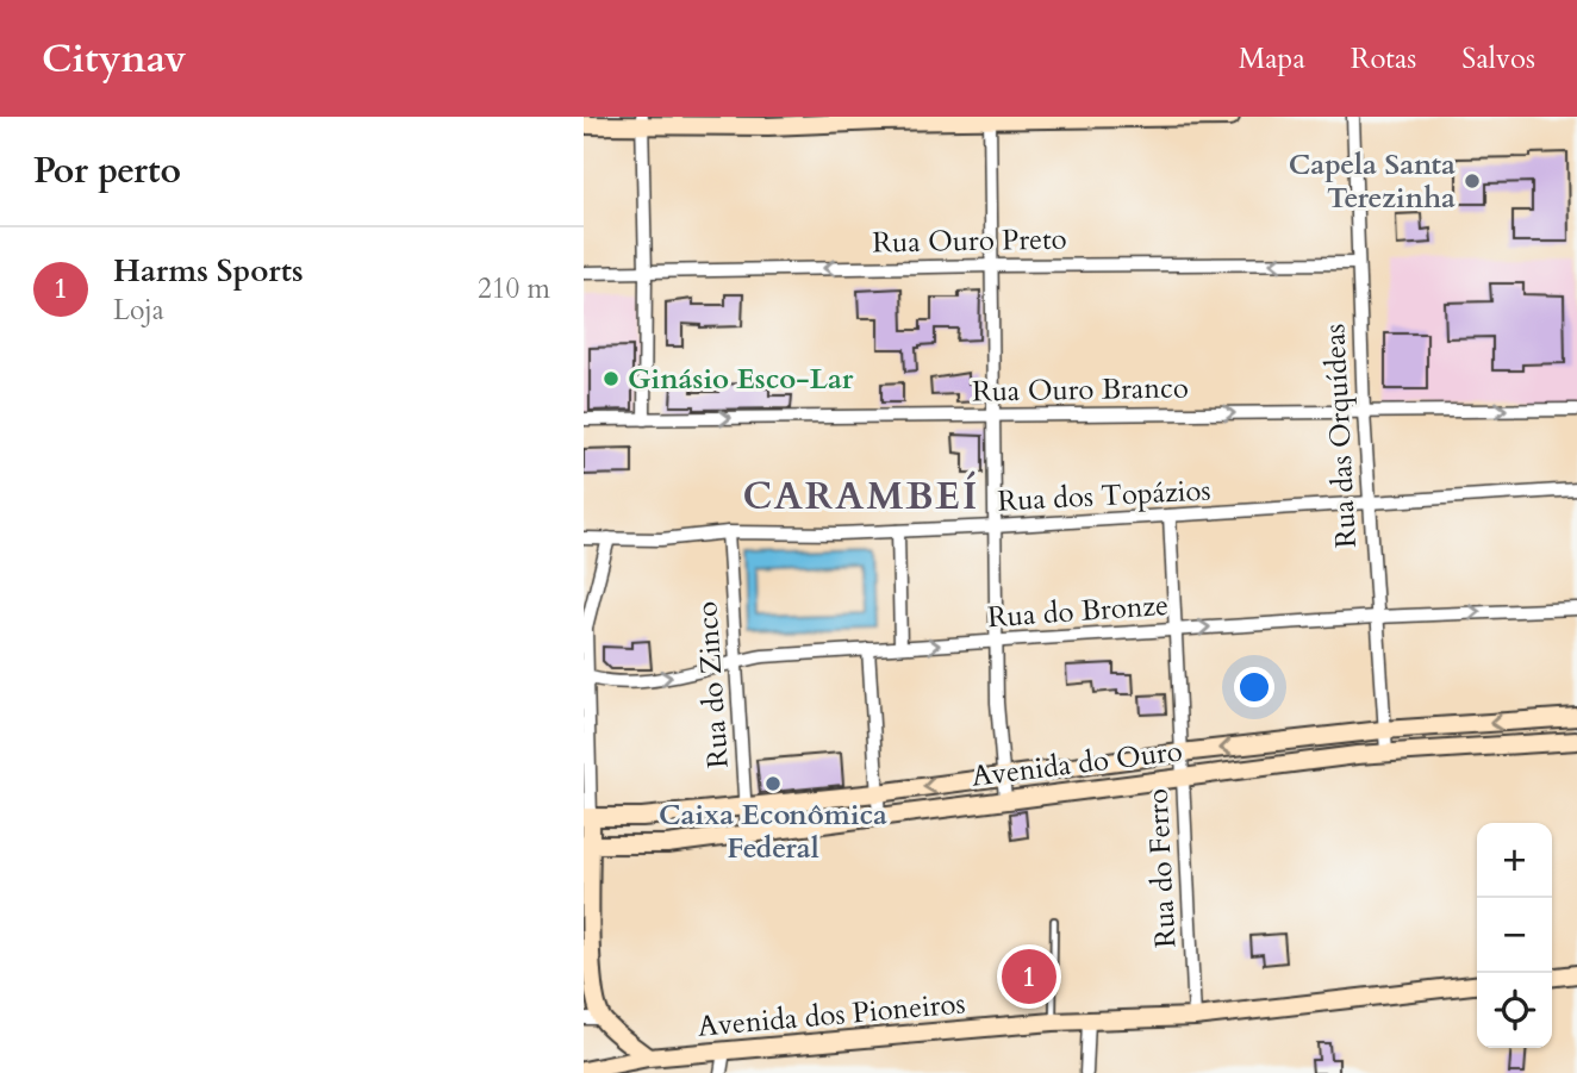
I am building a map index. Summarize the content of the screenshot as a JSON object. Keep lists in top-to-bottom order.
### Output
{
  "streets": {
    "street": [
      "Rua Ouro Preto",
      "Rua Ouro Branco",
      "Rua das Orquídeas",
      "Rua dos Topázios",
      "Rua do Bronze",
      "Rua do Zinco",
      "Avenida do Ouro",
      "Rua do Ferro",
      "Avenida dos Pioneiros"
    ]
  },
  "crossings": [
    ["Rua Ouro Preto", "Rua das Orquídeas"],
    ["Rua Ouro Branco", "Rua das Orquídeas"],
    ["Rua das Orquídeas", "Rua dos Topázios"],
    ["Rua das Orquídeas", "Rua do Bronze"],
    ["Rua das Orquídeas", "Avenida do Ouro"],
    ["Rua dos Topázios", "Rua do Zinco"],
    ["Rua dos Topázios", "Rua do Ferro"],
    ["Rua do Bronze", "Rua do Zinco"],
    ["Rua do Bronze", "Rua do Ferro"],
    ["Rua do Zinco", "Avenida do Ouro"],
    ["Avenida do Ouro", "Rua do Ferro"],
    ["Rua do Ferro", "Avenida dos Pioneiros"]
  ],
  "one_way": ["Rua Ouro Preto", "Rua Ouro Branco", "Rua do Bronze"],
  "districts": ["CARAMBEÍ"],
  "places": ["Capela Santa Terezinha", "Ginásio Esco-Lar", "Caixa Econômica Federal"],
  "page": {
    "header": "Citynav",
    "nav": ["Mapa", "Rotas", "Salvos"],
    "heading": "Por perto",
    "list": [
      {
        "mark": "1",
        "name": "Harms Sports",
        "note": "Loja",
        "value": "210 m"
      }
    ],
    "map_buttons": ["+", "−"],
    "pins": "1"
  }
}
